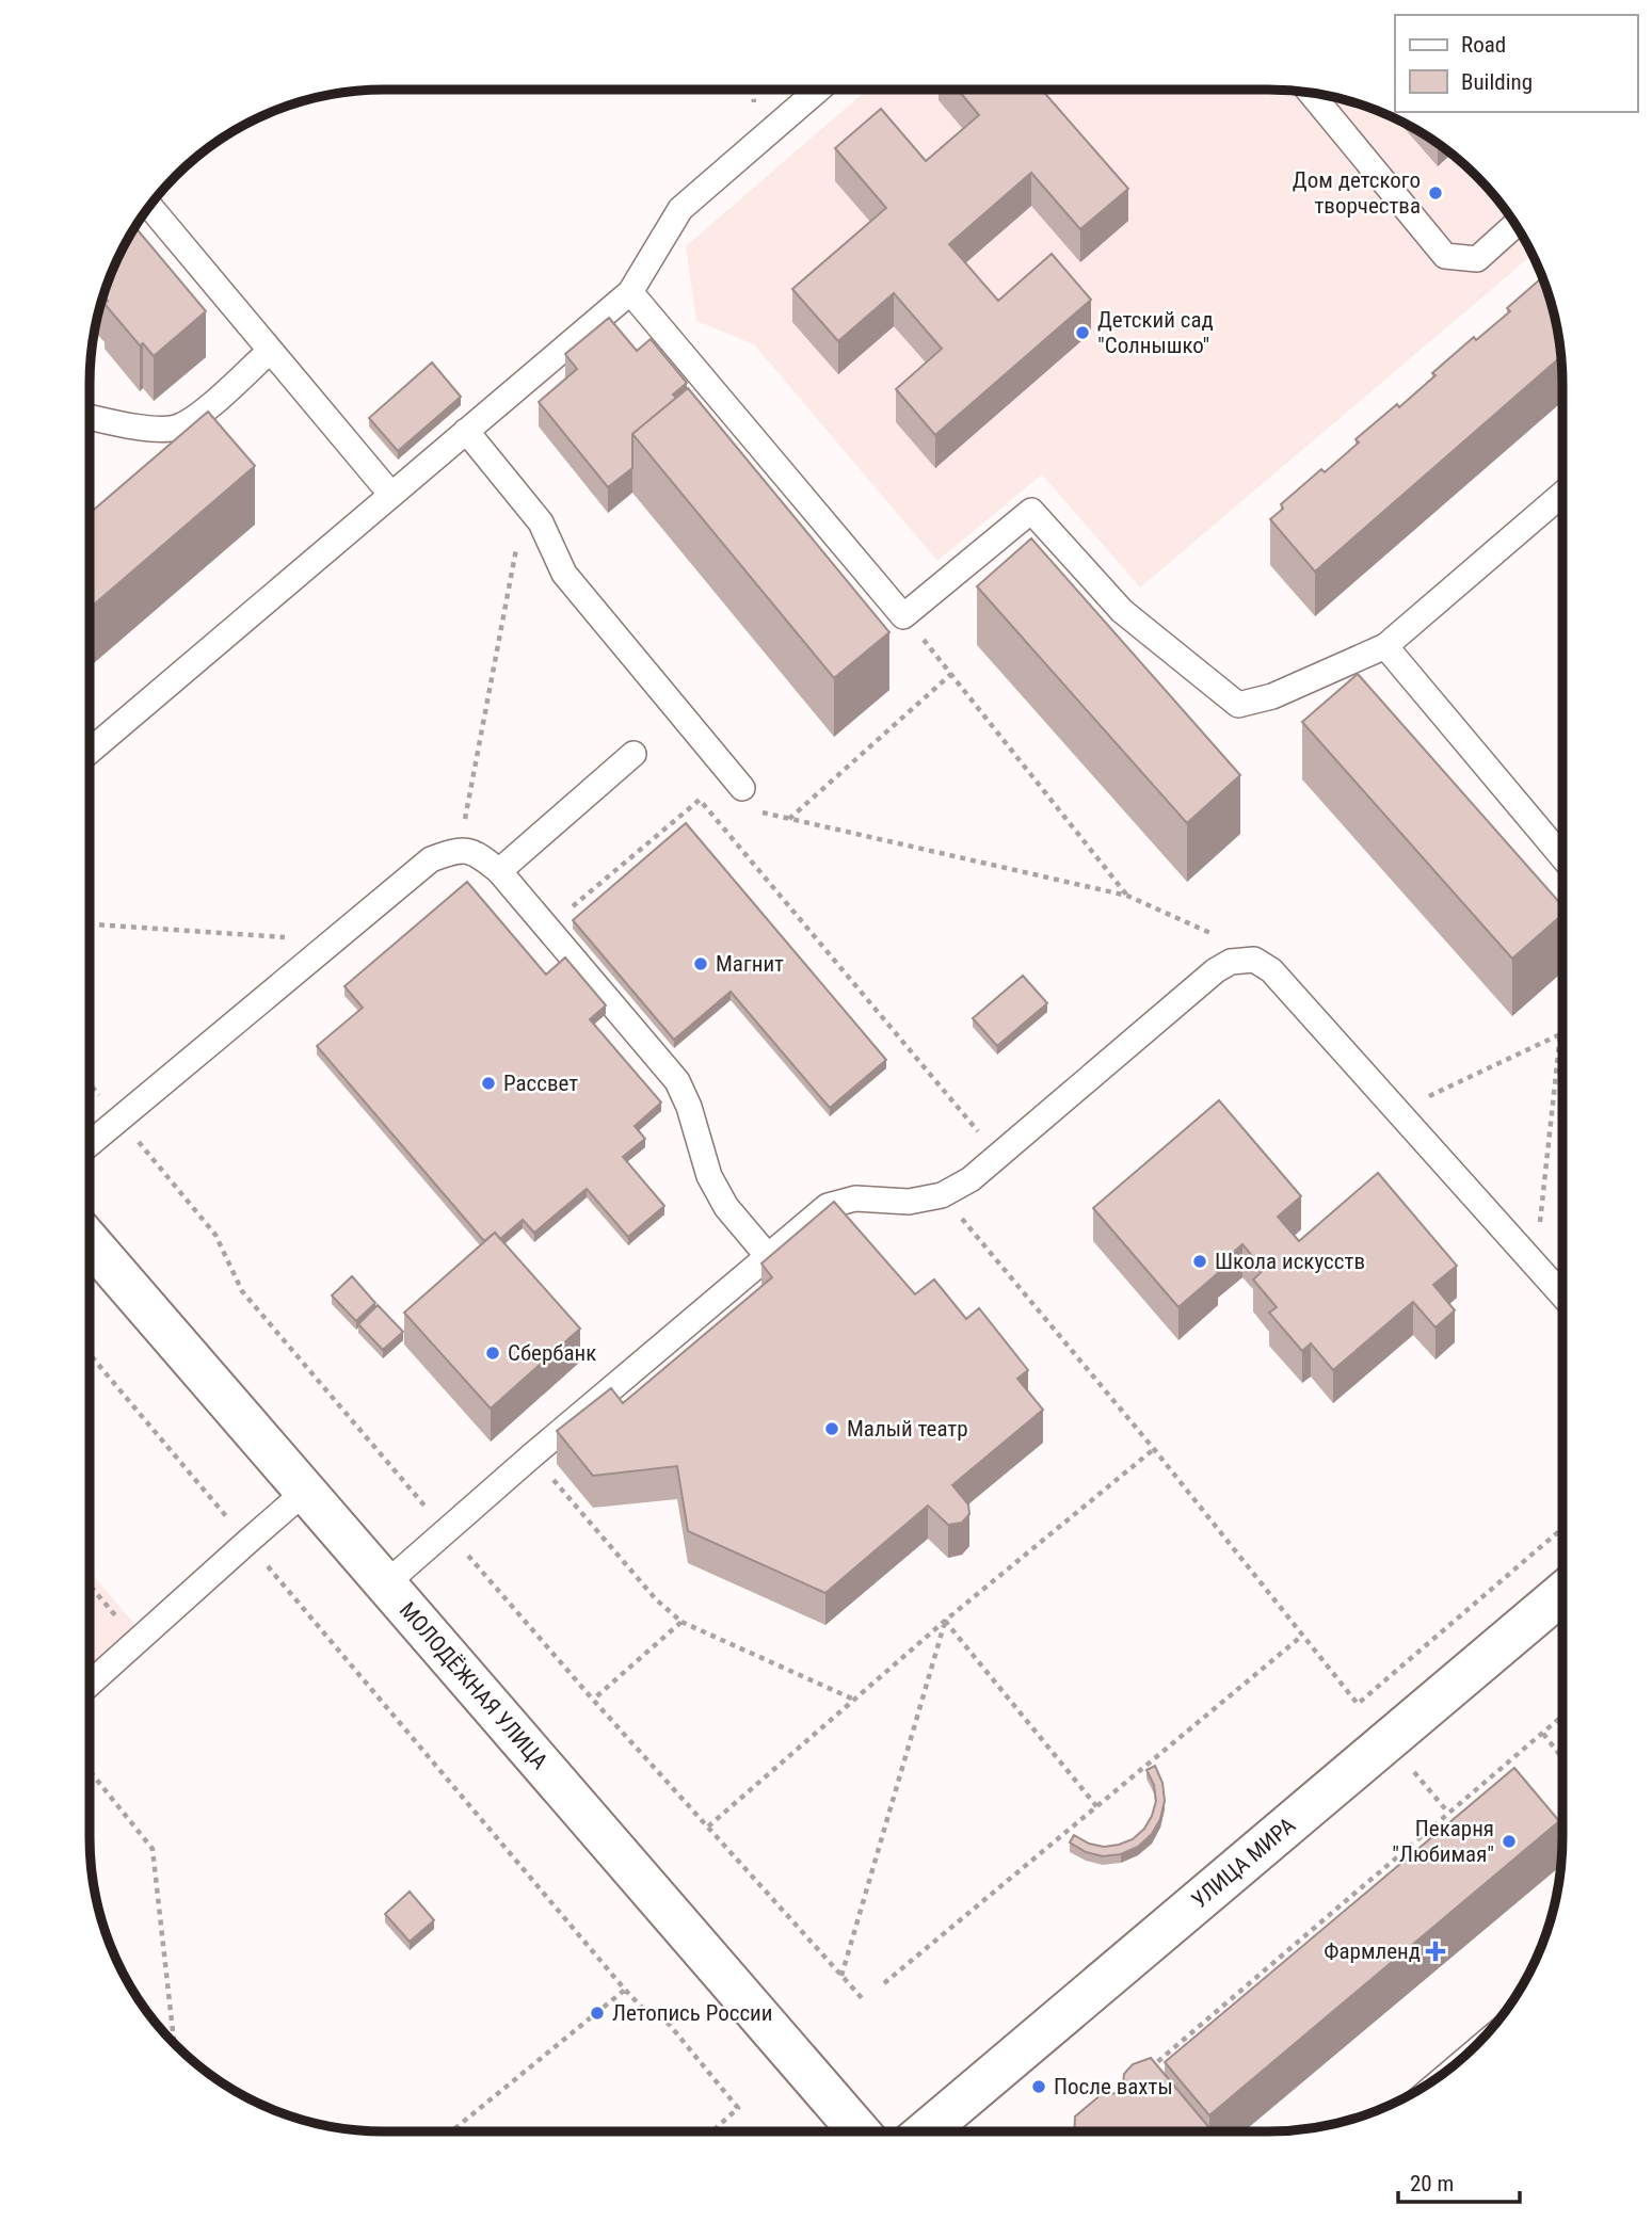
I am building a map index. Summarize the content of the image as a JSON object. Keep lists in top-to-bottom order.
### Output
{
  "streets": {
    "street": ["МОЛОДЁЖНАЯ УЛИЦА", "УЛИЦА МИРА"]
  },
  "places": {
    "other": [
      "Дом детского творчества",
      "Детский сад \"Солнышко\"",
      "Магнит",
      "Рассвет",
      "Школа искусств",
      "Сбербанк",
      "Малый театр",
      "Пекарня \"Любимая\"",
      "Летопись России",
      "После вахты"
    ],
    "health": ["Фармленд"]
  },
  "legend": ["Road", "Building"],
  "scale_bar": "20 m"
}
